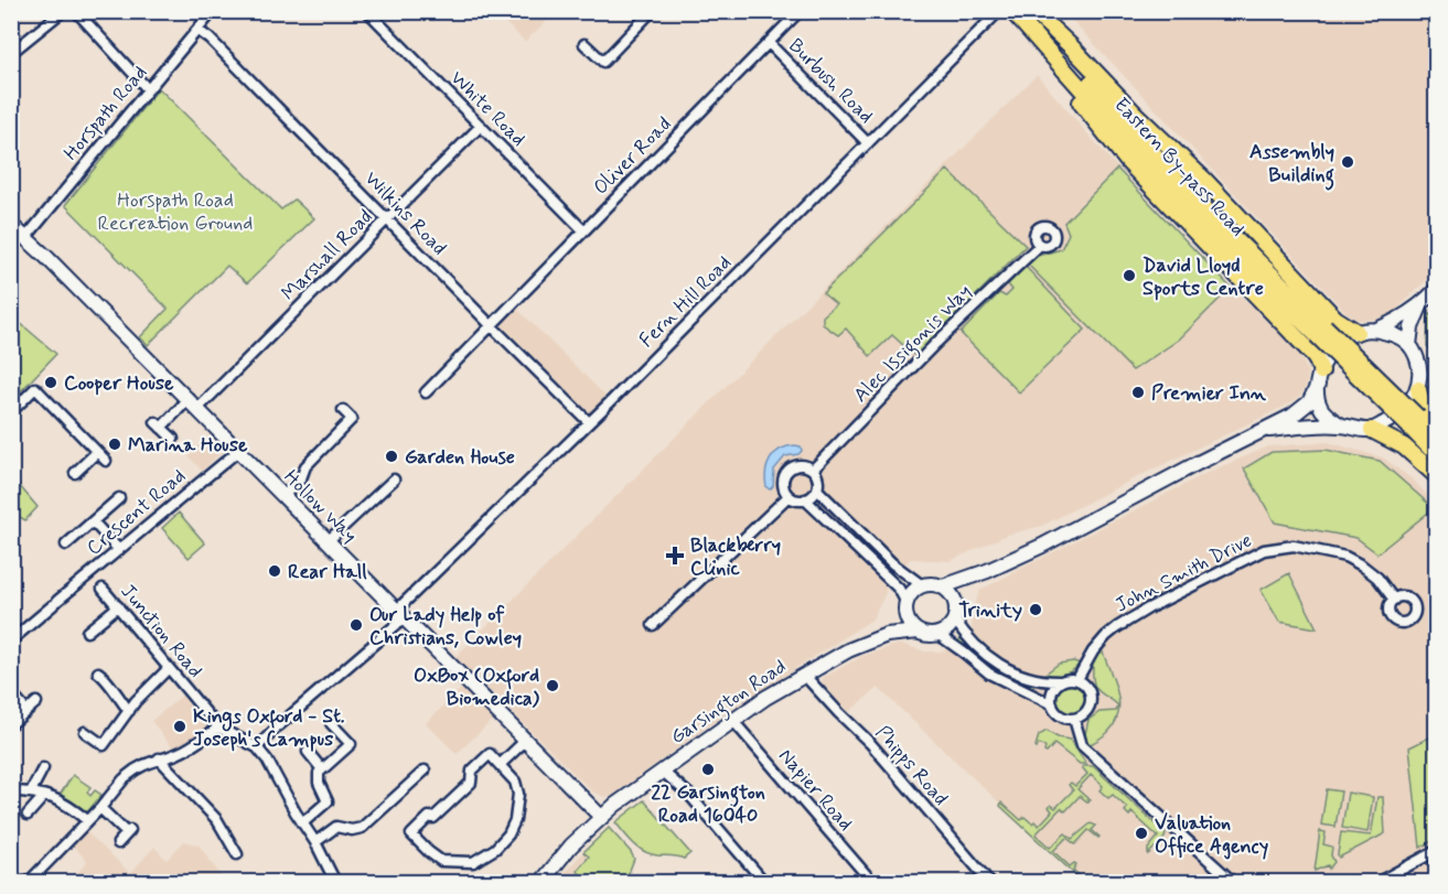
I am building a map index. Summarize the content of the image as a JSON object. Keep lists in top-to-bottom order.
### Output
{
  "streets": {
    "highway": ["Eastern By-pass Road"],
    "main road": ["Hollow Way", "Garsington Road"],
    "street": [
      "Burbush Road",
      "White Road",
      "Horspath Road",
      "Oliver Road",
      "Wilkins Road",
      "Marshall Road",
      "Fern Hill Road",
      "Alec Issigonis Way",
      "Crescent Road",
      "John Smith Drive",
      "Junction Road",
      "Phipps Road",
      "Napier Road"
    ]
  },
  "crossings": [
    ["Burbush Road", "Oliver Road"],
    ["Burbush Road", "Fern Hill Road"],
    ["White Road", "Oliver Road"],
    ["White Road", "Marshall Road"],
    ["Horspath Road", "Wilkins Road"],
    ["Horspath Road", "Hollow Way"],
    ["Oliver Road", "Wilkins Road"],
    ["Eastern By-pass Road", "Fern Hill Road"],
    ["Wilkins Road", "Marshall Road"],
    ["Wilkins Road", "Fern Hill Road"],
    ["Marshall Road", "Hollow Way"],
    ["Fern Hill Road", "Hollow Way"],
    ["Hollow Way", "Crescent Road"],
    ["Hollow Way", "Garsington Road"],
    ["Crescent Road", "Junction Road"],
    ["Garsington Road", "Phipps Road"],
    ["Garsington Road", "Napier Road"]
  ],
  "parks": ["Horspath Road Recreation Ground"],
  "places": {
    "other": [
      "Assembly Building",
      "David Lloyd Sports Centre",
      "Cooper House",
      "Premier Inn",
      "Marina House",
      "Garden House",
      "Rear Hall",
      "Trinity",
      "Our Lady Help of Christians, Cowley",
      "OxBox (Oxford Biomedica)",
      "Kings Oxford - St. Joseph's Campus",
      "22 Garsington Road 16040",
      "Valuation Office Agency"
    ],
    "health": ["Blackberry Clinic"]
  }
}
